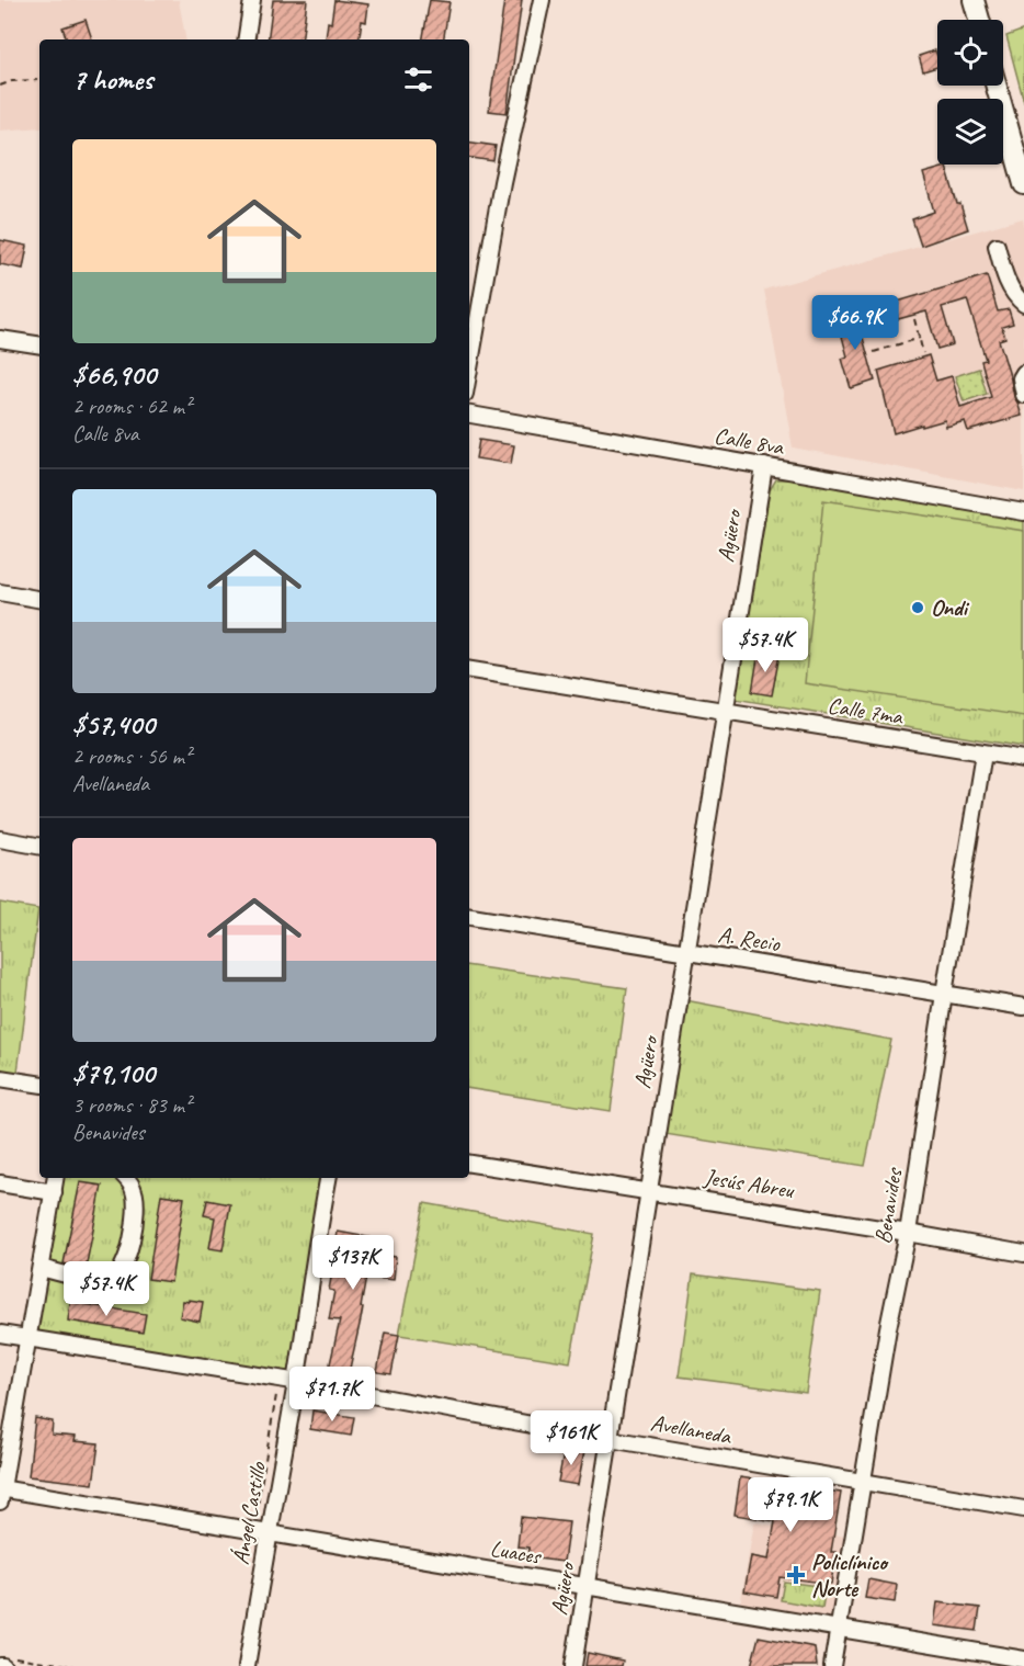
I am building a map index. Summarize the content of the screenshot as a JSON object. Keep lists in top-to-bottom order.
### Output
{
  "streets": {
    "street": [
      "Calle 8va",
      "Agüero",
      "Calle 7ma",
      "A. Recio",
      "Jesús Abreu",
      "Benavides",
      "Avellaneda",
      "Ángel Castillo",
      "Luaces"
    ]
  },
  "crossings": [
    ["Calle 8va", "Agüero"],
    ["Agüero", "Calle 7ma"],
    ["Agüero", "A. Recio"],
    ["Agüero", "Jesús Abreu"],
    ["Agüero", "Avellaneda"],
    ["Agüero", "Luaces"],
    ["Calle 7ma", "Benavides"],
    ["A. Recio", "Benavides"],
    ["Jesús Abreu", "Benavides"],
    ["Benavides", "Avellaneda"],
    ["Benavides", "Luaces"],
    ["Avellaneda", "Ángel Castillo"],
    ["Ángel Castillo", "Luaces"]
  ],
  "places": {
    "other": ["Ondi"],
    "health": ["Policlínico Norte"]
  },
  "page": {
    "heading": "7 homes",
    "list": [
      {
        "name": "$66,900",
        "note": "2 rooms · 62 m² · Calle 8va"
      },
      {
        "name": "$57,400",
        "note": "2 rooms · 56 m² · Avellaneda"
      },
      {
        "name": "$79,100",
        "note": "3 rooms · 83 m² · Benavides"
      }
    ],
    "price": [
      "$66.9K",
      "$57.4K",
      "$137K",
      "$57.4K",
      "$71.7K",
      "$161K",
      "$79.1K"
    ]
  }
}
